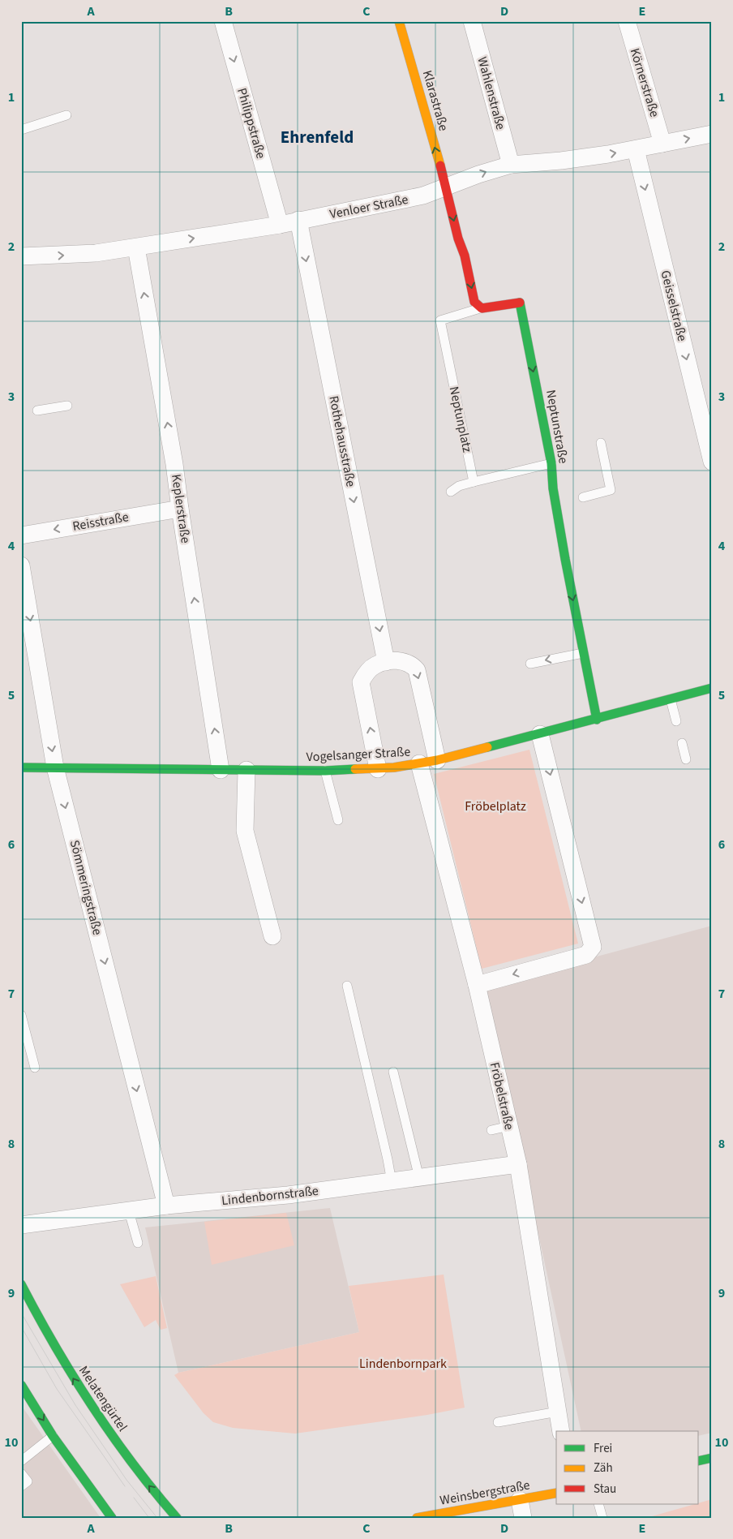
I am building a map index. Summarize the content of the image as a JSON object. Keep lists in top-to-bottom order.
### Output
{
  "streets": {
    "street": [
      "Körnerstraße",
      "Wahlenstraße",
      "Klarastraße",
      "Philippstraße",
      "Venloer Straße",
      "Geisselstraße",
      "Neptunstraße",
      "Rothehausstraße",
      "Keplerstraße",
      "Reisstraße",
      "Vogelsanger Straße",
      "Sömmeringstraße",
      "Fröbelstraße",
      "Lindenbornstraße",
      "Melatengürtel",
      "Weinsbergstraße"
    ],
    "lane": ["Neptunplatz"]
  },
  "crossings": [
    ["Körnerstraße", "Venloer Straße"],
    ["Wahlenstraße", "Venloer Straße"],
    ["Klarastraße", "Venloer Straße"],
    ["Philippstraße", "Venloer Straße"],
    ["Venloer Straße", "Geisselstraße"],
    ["Venloer Straße", "Rothehausstraße"],
    ["Venloer Straße", "Keplerstraße"],
    ["Neptunplatz", "Neptunstraße"],
    ["Neptunstraße", "Vogelsanger Straße"],
    ["Keplerstraße", "Reisstraße"],
    ["Keplerstraße", "Vogelsanger Straße"],
    ["Vogelsanger Straße", "Sömmeringstraße"],
    ["Vogelsanger Straße", "Fröbelstraße"],
    ["Sömmeringstraße", "Lindenbornstraße"],
    ["Fröbelstraße", "Lindenbornstraße"]
  ],
  "one_way": [
    "Klarastraße",
    "Philippstraße",
    "Venloer Straße",
    "Geisselstraße",
    "Neptunstraße",
    "Rothehausstraße",
    "Keplerstraße",
    "Reisstraße",
    "Sömmeringstraße"
  ],
  "districts": ["Ehrenfeld"],
  "parks": ["Fröbelplatz", "Lindenbornpark"],
  "legend": ["Frei", "Zäh", "Stau"],
  "grid": {
    "columns": [
      "A",
      "B",
      "C",
      "D",
      "E"
    ],
    "rows": [
      "1",
      "2",
      "3",
      "4",
      "5",
      "6",
      "7",
      "8",
      "9",
      "10"
    ]
  }
}
